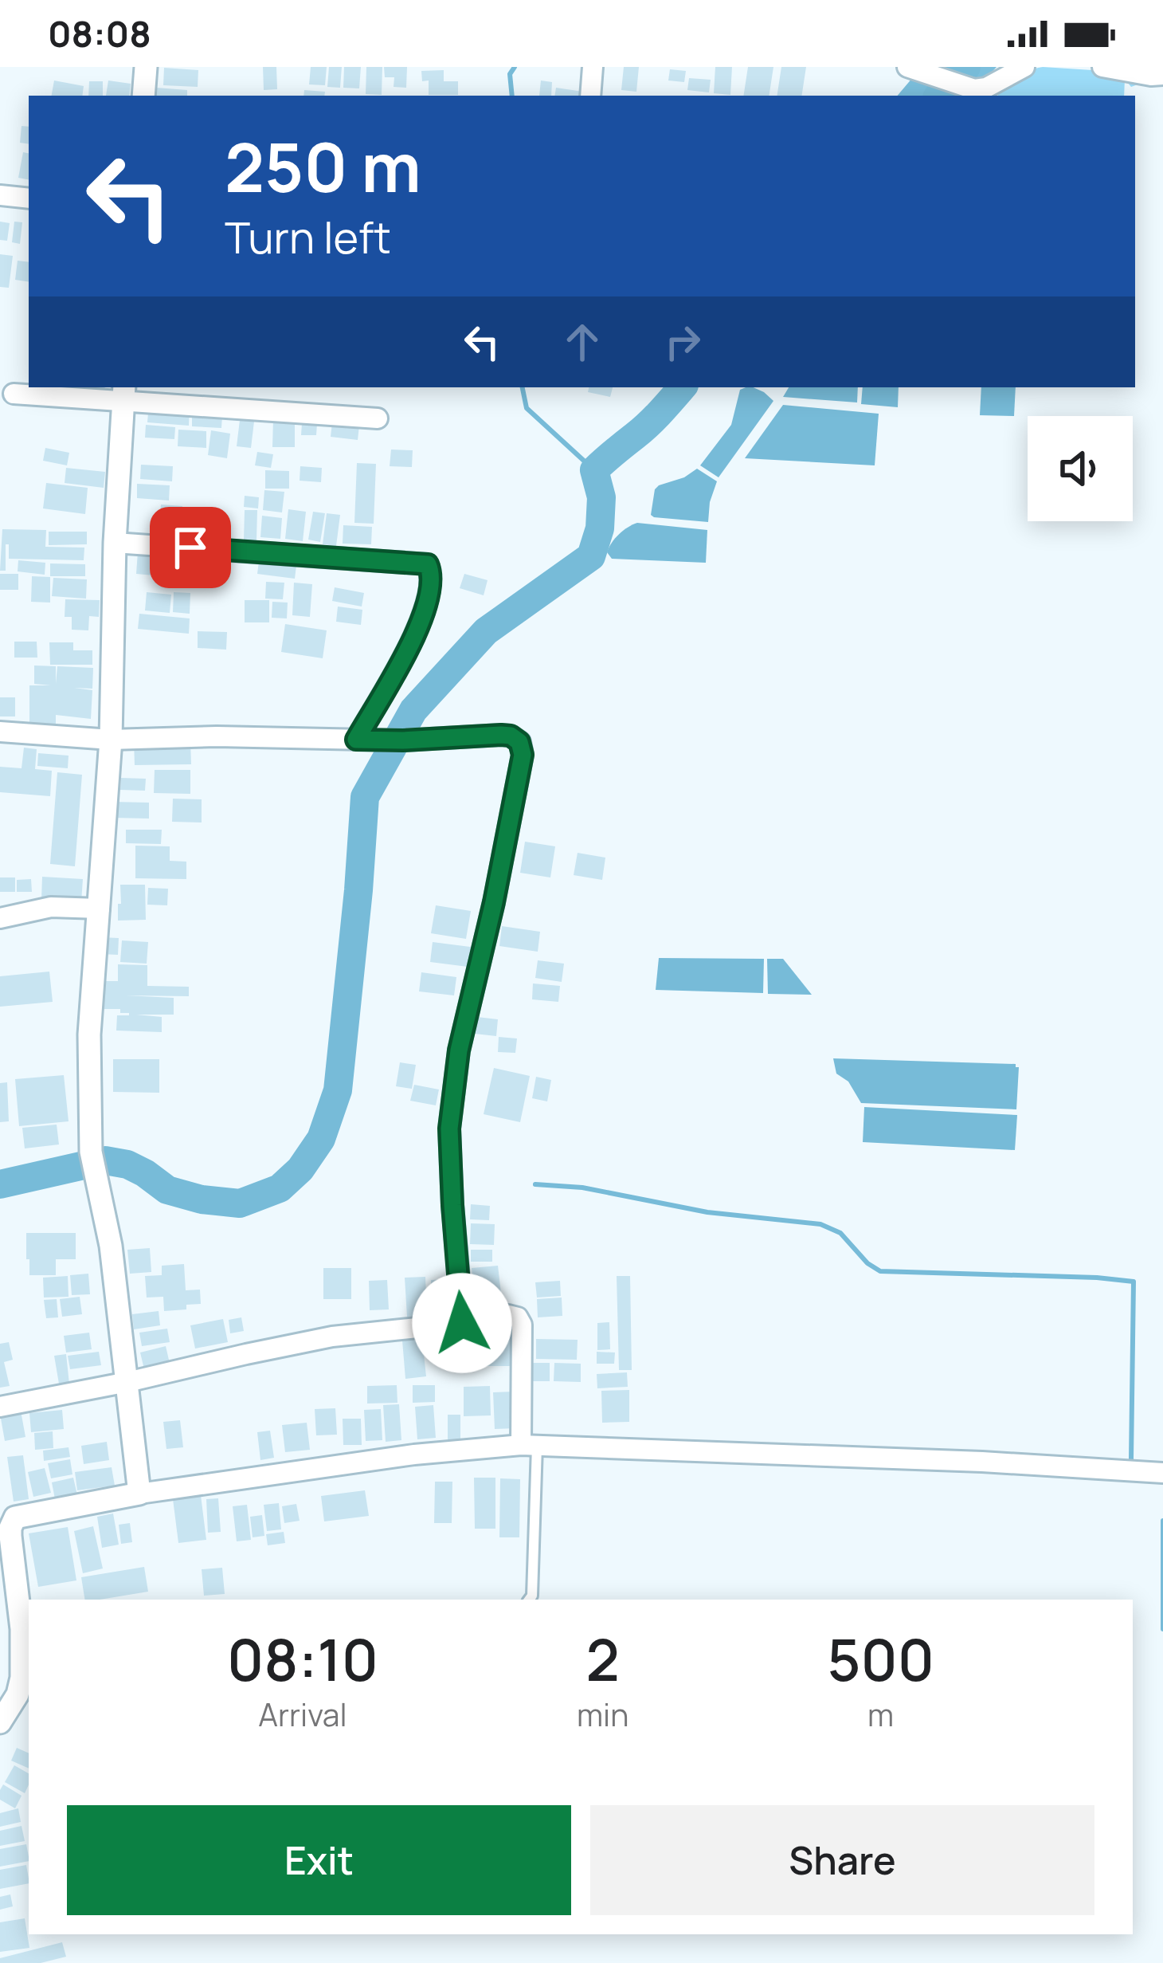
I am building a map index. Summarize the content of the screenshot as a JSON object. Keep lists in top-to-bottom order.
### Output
{
  "page": {
    "status": "08:08",
    "turn": ["250 m", "Turn left"],
    "eta": [
      "08:10",
      "Arrival",
      "2",
      "min",
      "500",
      "m"
    ],
    "buttons": ["Exit", "Share"]
  }
}
